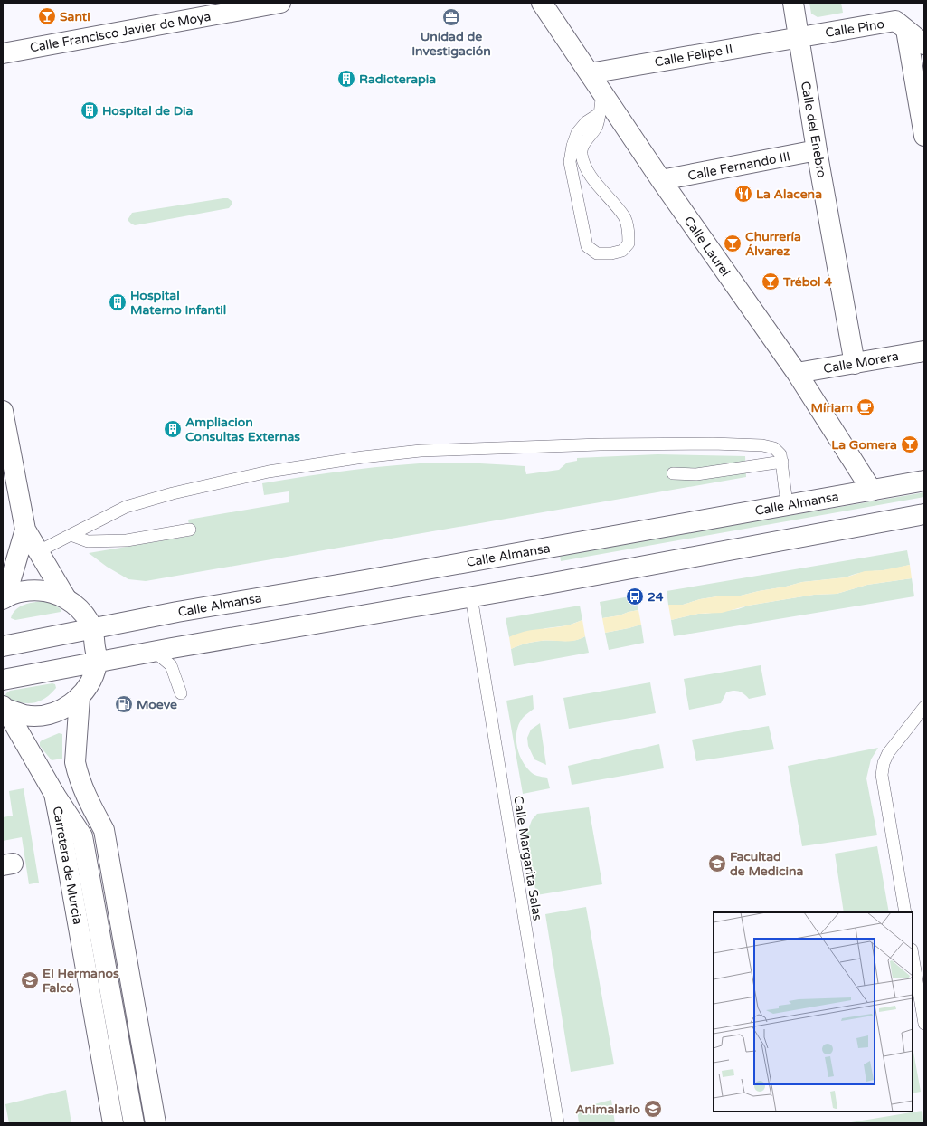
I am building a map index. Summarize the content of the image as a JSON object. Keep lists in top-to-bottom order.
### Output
{
  "streets": {
    "main road": [
      "Calle Pino",
      "Calle Francisco Javier de Moya",
      "Calle Felipe II",
      "Calle del Enebro",
      "Calle Fernando III",
      "Calle Laurel",
      "Calle Morera",
      "Calle Almansa",
      "Carretera de Murcia"
    ],
    "lane": ["Calle Margarita Salas"]
  },
  "crossings": [
    ["Calle Pino", "Calle Felipe II"],
    ["Calle Pino", "Calle del Enebro"],
    ["Calle Felipe II", "Calle del Enebro"],
    ["Calle Felipe II", "Calle Laurel"],
    ["Calle del Enebro", "Calle Fernando III"],
    ["Calle del Enebro", "Calle Morera"],
    ["Calle Fernando III", "Calle Laurel"],
    ["Calle Laurel", "Calle Morera"],
    ["Calle Laurel", "Calle Almansa"]
  ],
  "places": {
    "bar": [
      "Santi",
      "Churrería Álvarez",
      "Trébol 4",
      "La Gomera"
    ],
    "office": ["Unidad de Investigación"],
    "building": [
      "Radioterapia",
      "Hospital de Dia",
      "Hospital Materno Infantil",
      "Ampliacion Consultas Externas"
    ],
    "restaurant": ["La Alacena"],
    "cafe": ["Míriam"],
    "bus stop": ["24"],
    "fuel station": ["Moeve"],
    "school or university": ["Facultad de Medicina", "EI Hermanos Falcó", "Animalario"]
  }
}
